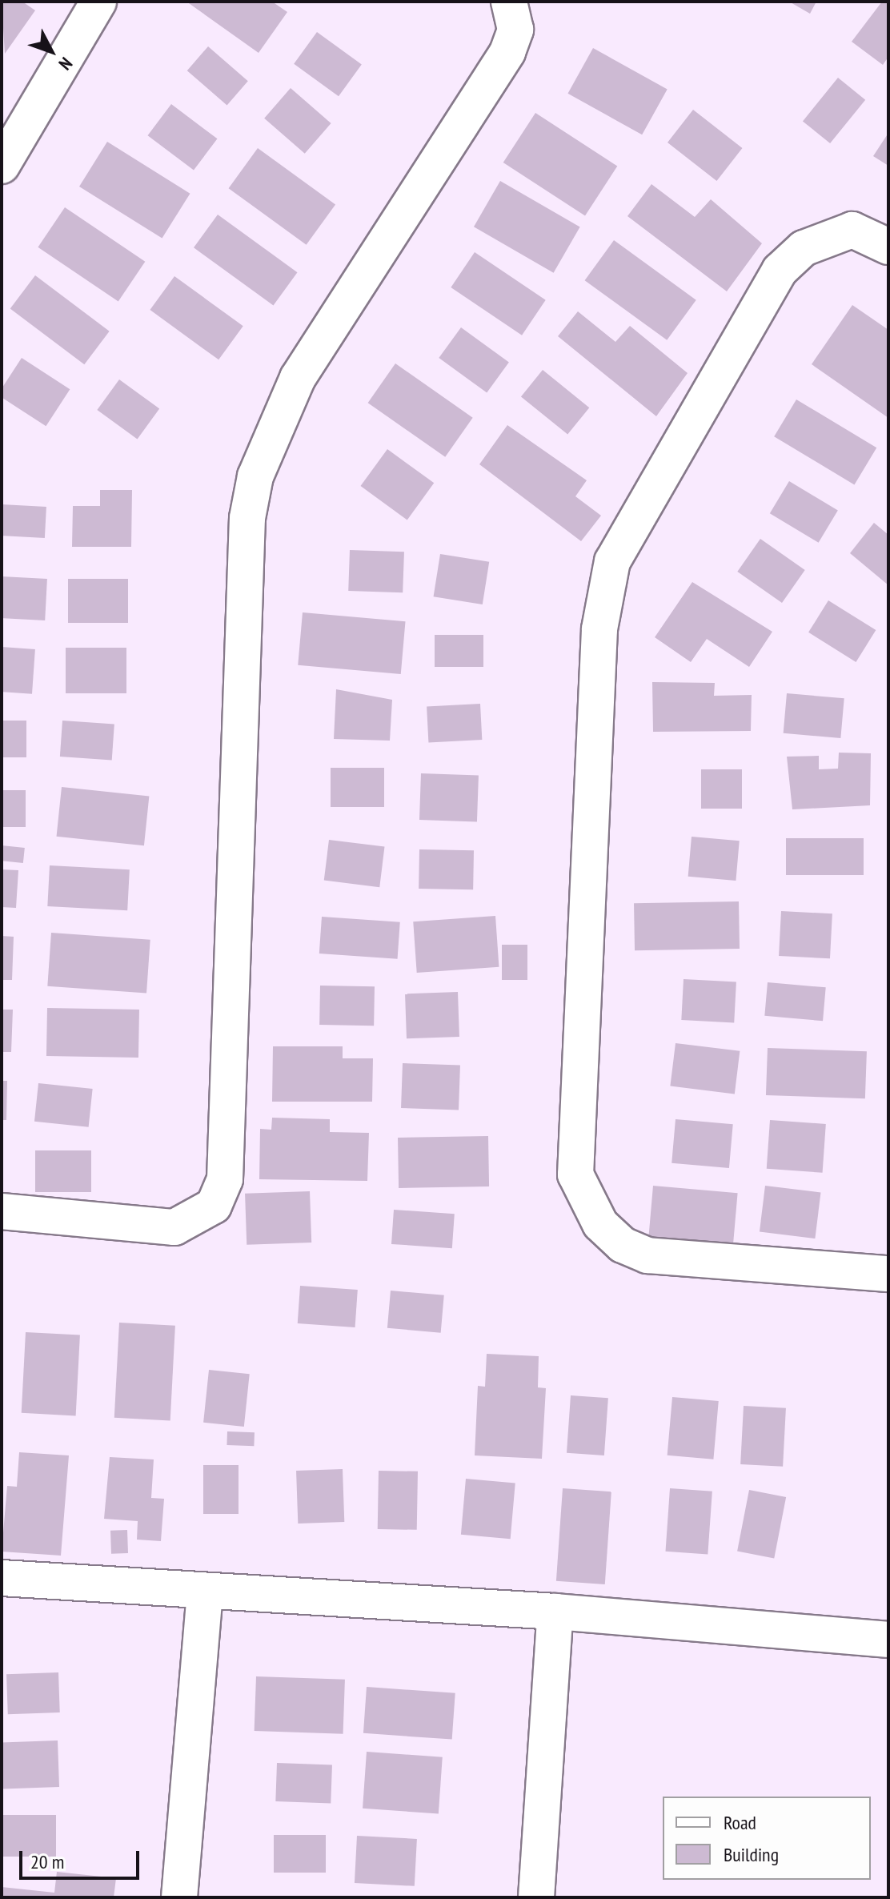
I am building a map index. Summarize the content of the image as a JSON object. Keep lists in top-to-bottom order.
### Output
{
  "legend": ["Road", "Building"],
  "scale_bar": "20 m",
  "north": "bottom right"
}
